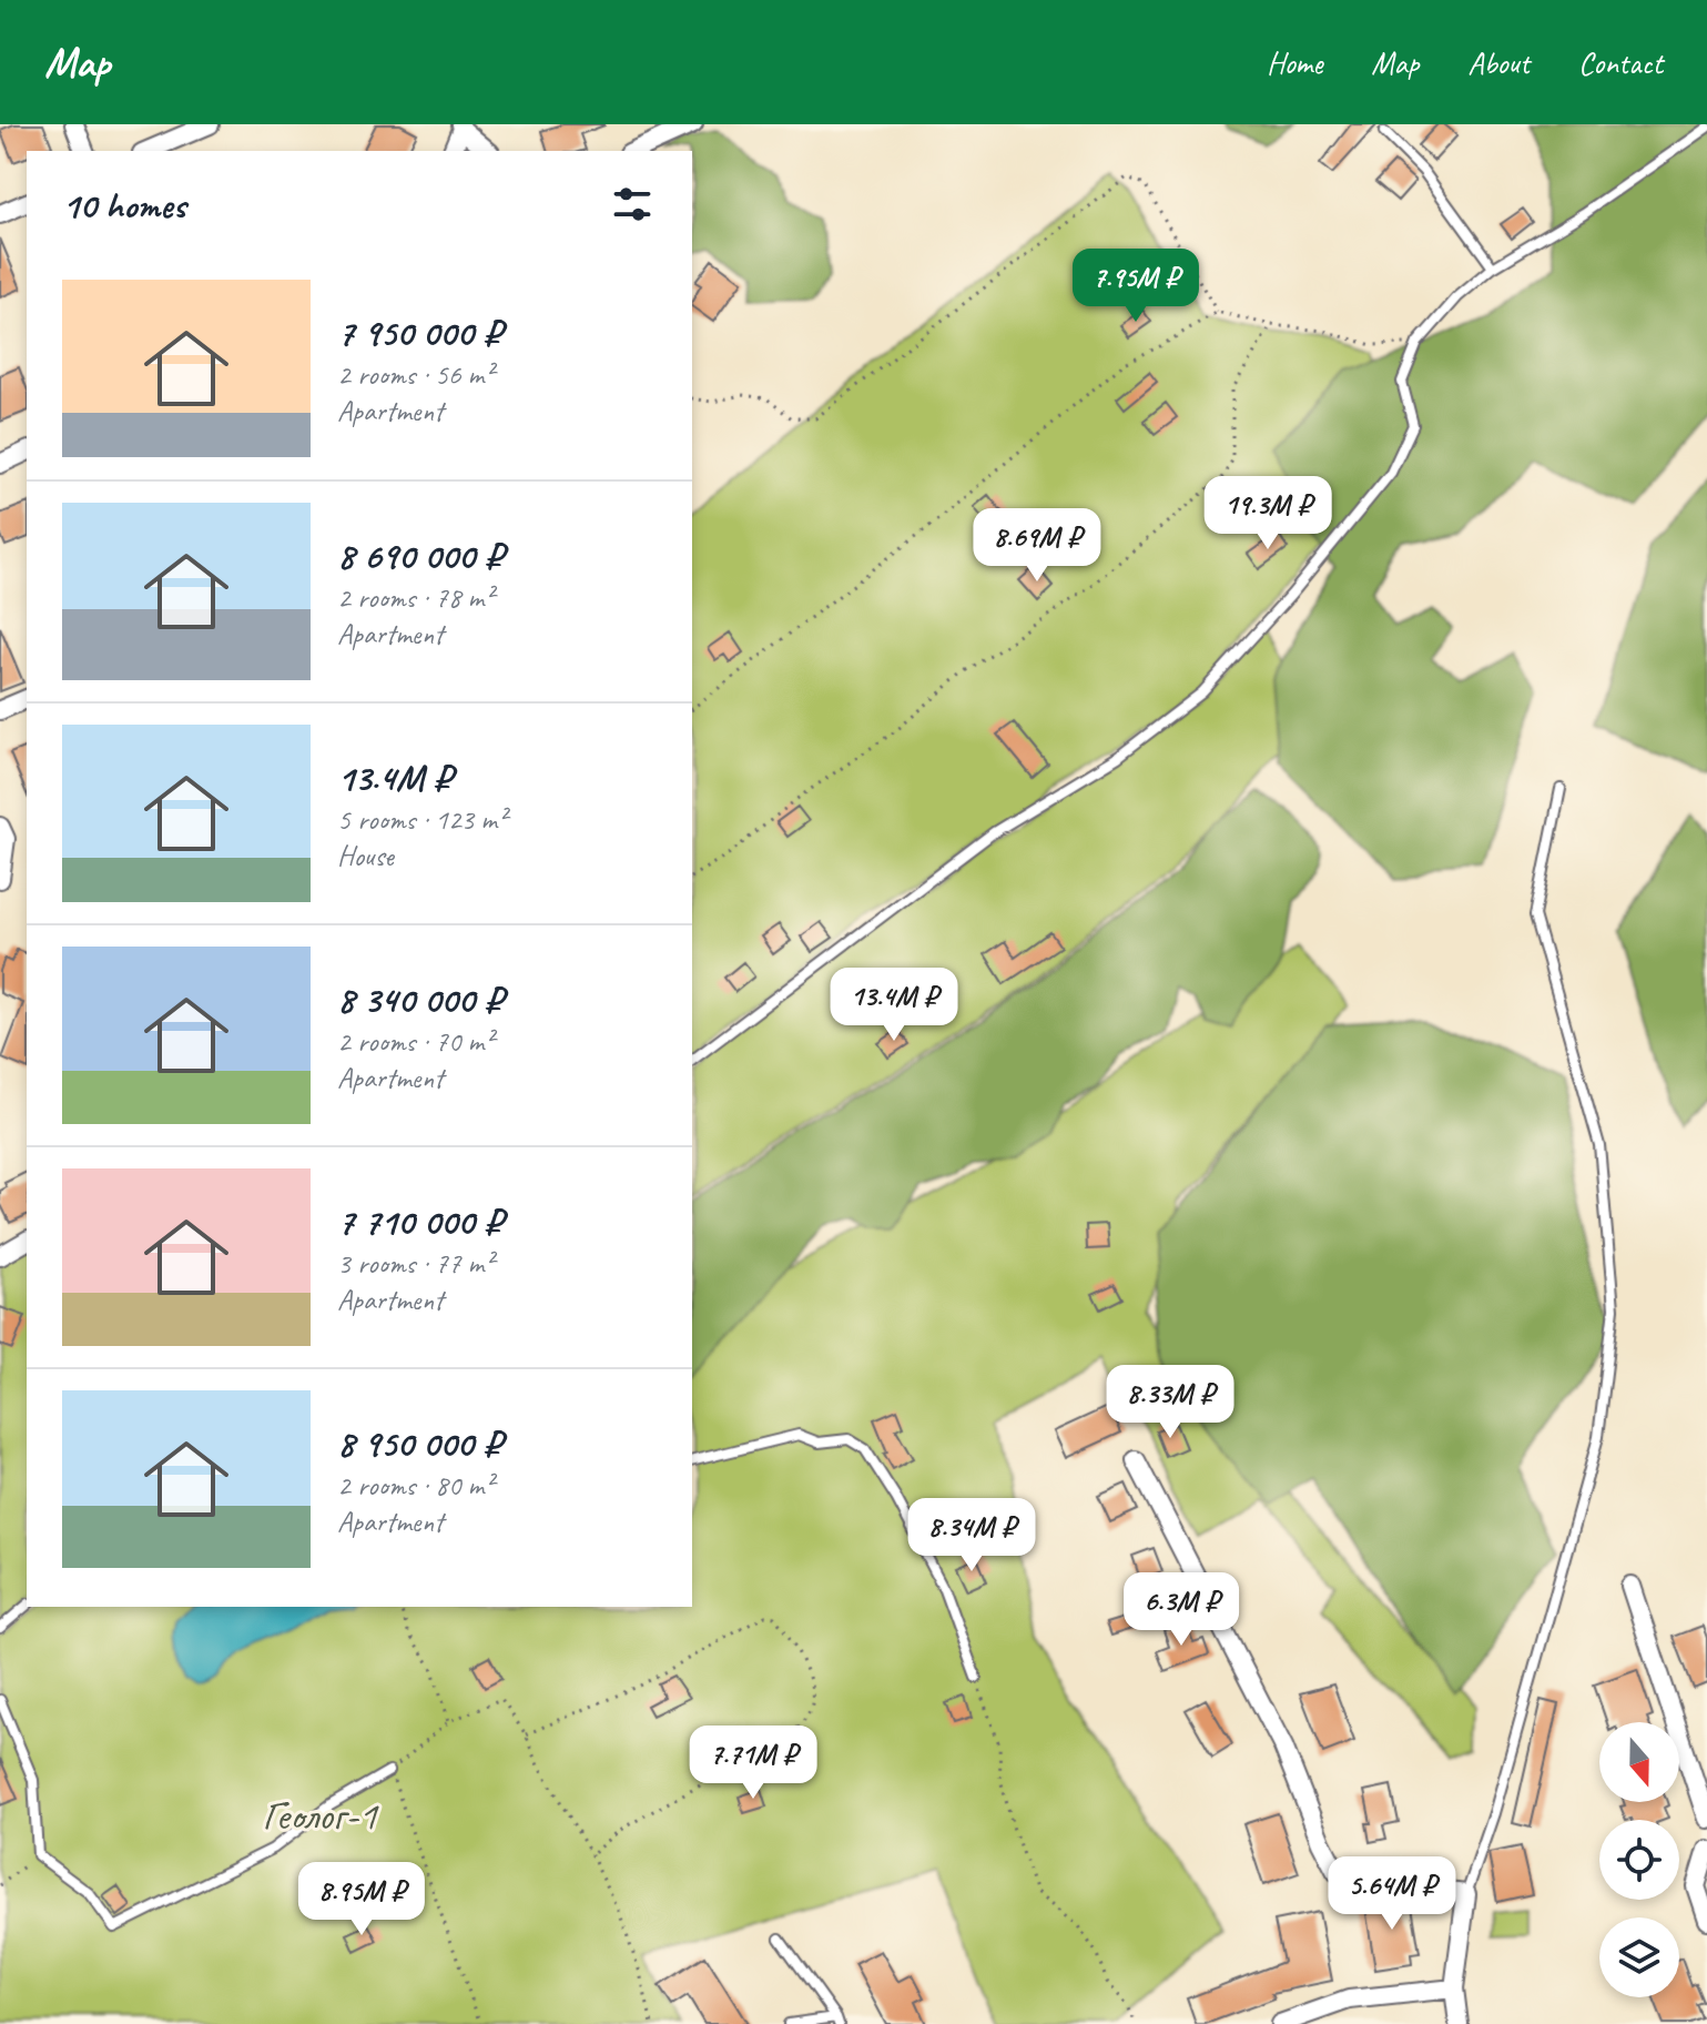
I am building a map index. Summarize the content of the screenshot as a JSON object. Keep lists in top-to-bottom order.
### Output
{
  "parks": ["Геолог-1"],
  "north": "bottom",
  "page": {
    "header": "Map",
    "nav": [
      "Home",
      "Map",
      "About",
      "Contact"
    ],
    "heading": "10 homes",
    "price": [
      "7.95M ₽",
      "19.3M ₽",
      "8.69M ₽",
      "13.4M ₽",
      "8.33M ₽",
      "8.34M ₽",
      "6.3M ₽",
      "7.71M ₽",
      "5.64M ₽",
      "8.95M ₽"
    ],
    "list": [
      {
        "name": "7 950 000 ₽",
        "note": "2 rooms · 56 m² · Apartment"
      },
      {
        "name": "8 690 000 ₽",
        "note": "2 rooms · 78 m² · Apartment"
      },
      {
        "name": "13.4M ₽",
        "note": "5 rooms · 123 m² · House"
      },
      {
        "name": "8 340 000 ₽",
        "note": "2 rooms · 70 m² · Apartment"
      },
      {
        "name": "7 710 000 ₽",
        "note": "3 rooms · 77 m² · Apartment"
      },
      {
        "name": "8 950 000 ₽",
        "note": "2 rooms · 80 m² · Apartment"
      }
    ]
  }
}
